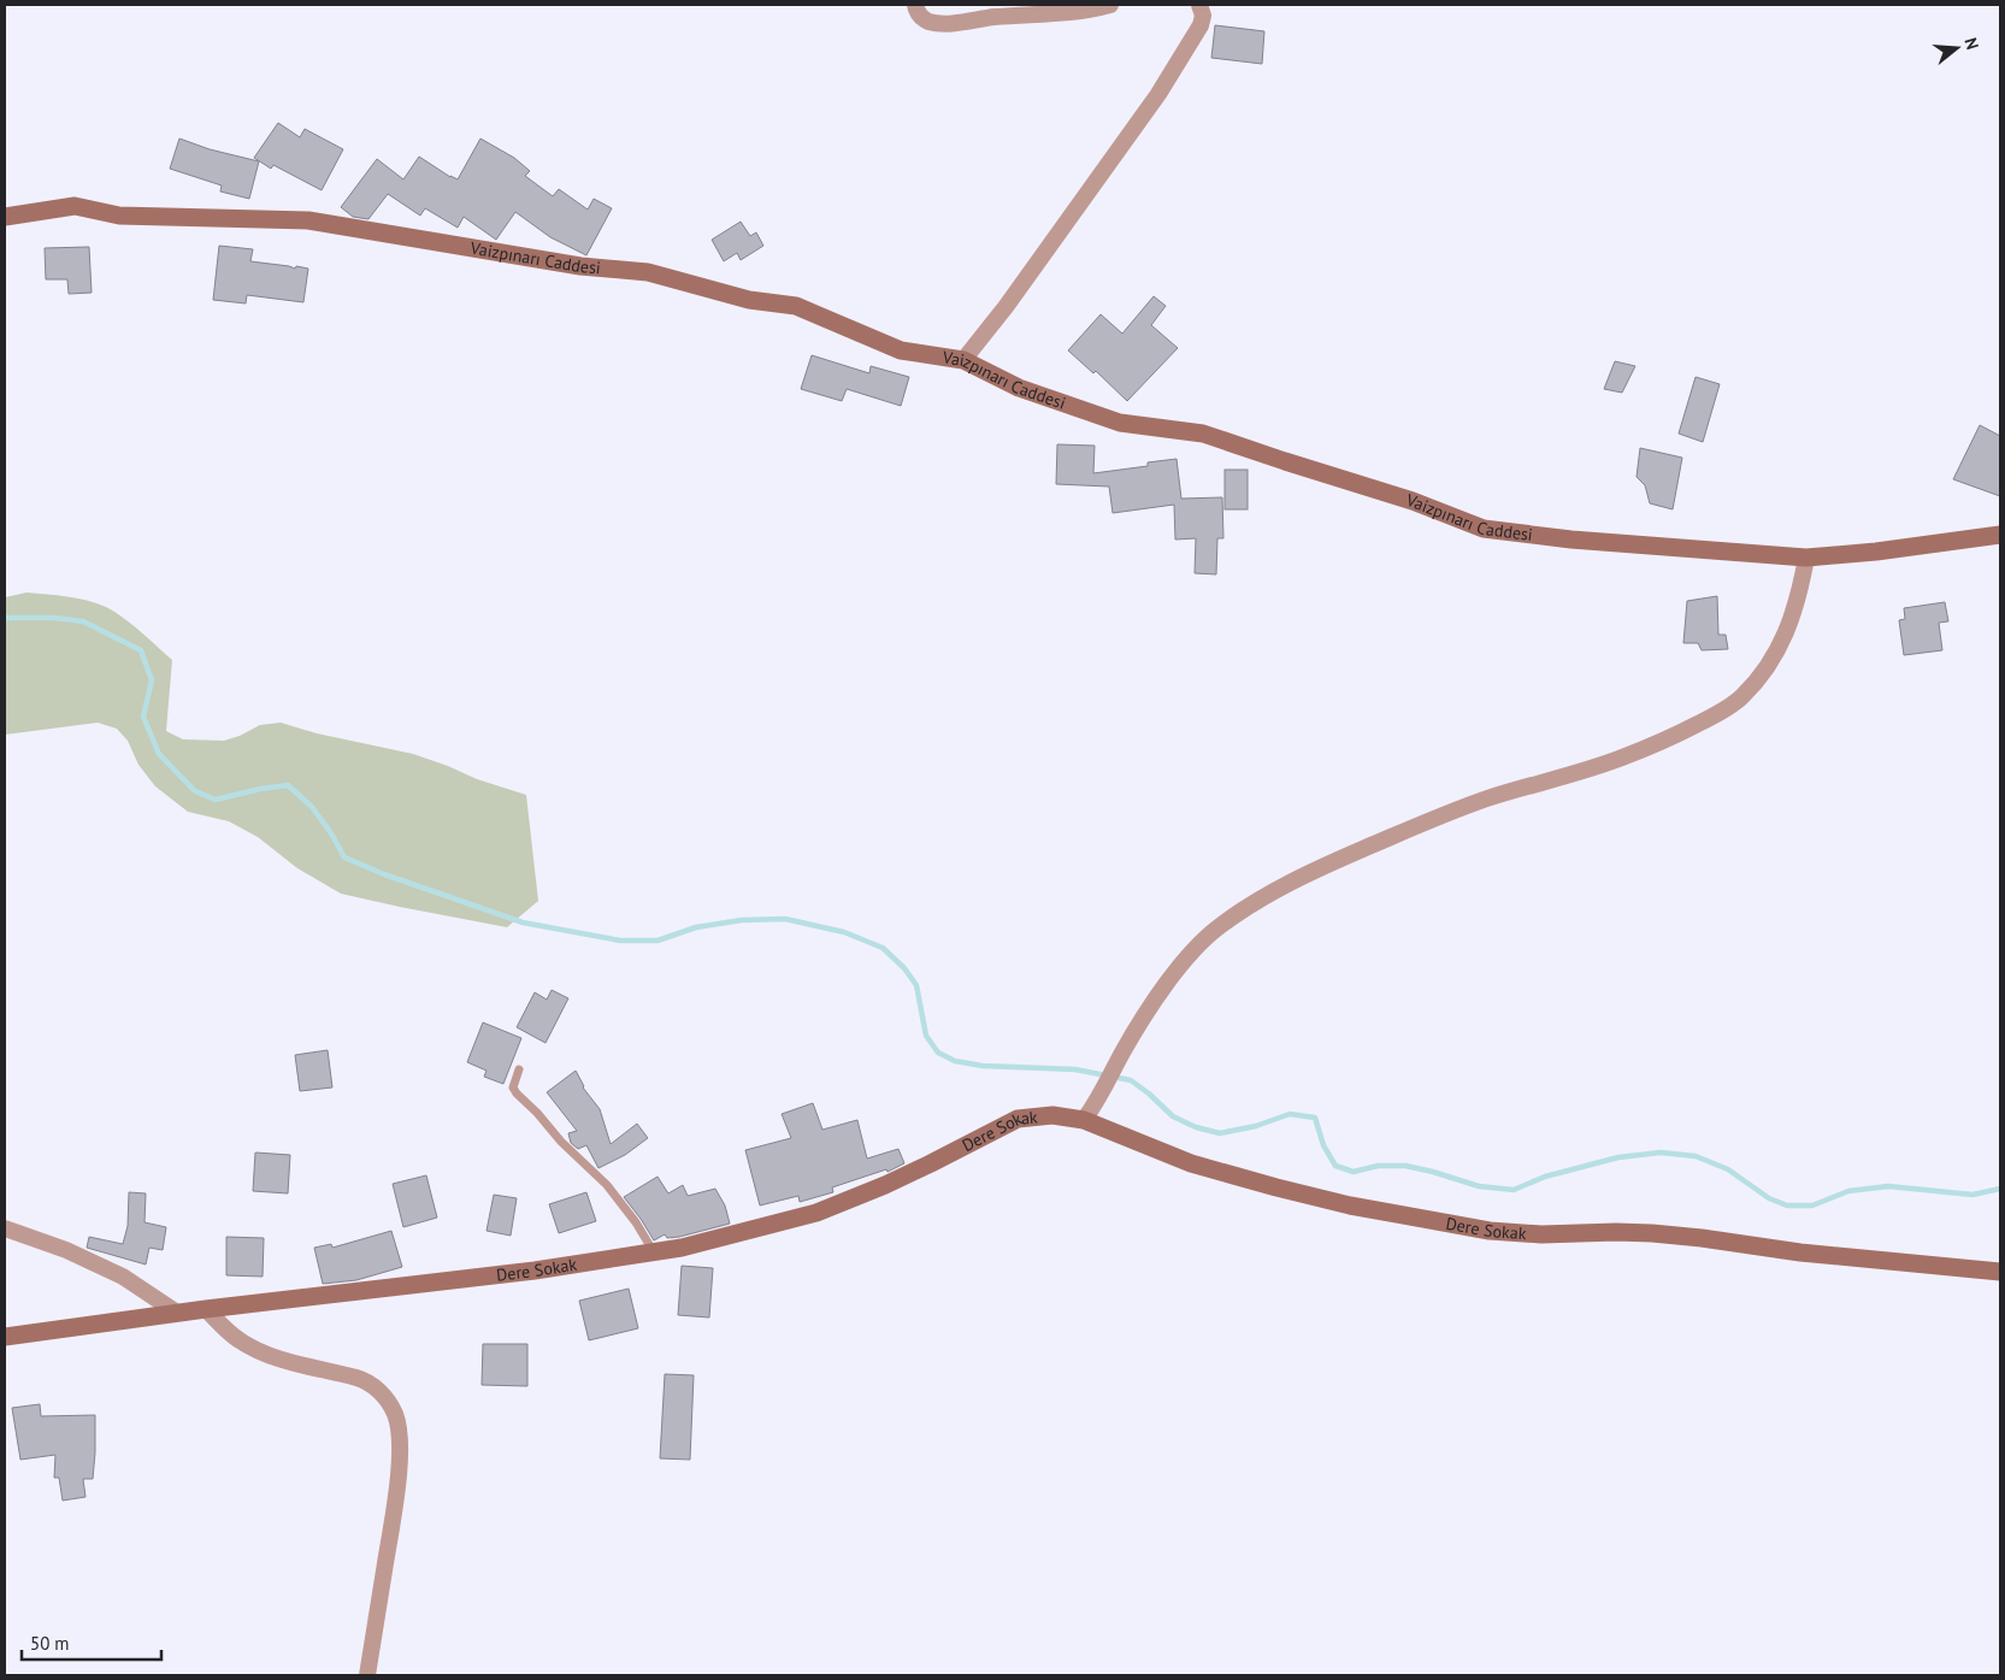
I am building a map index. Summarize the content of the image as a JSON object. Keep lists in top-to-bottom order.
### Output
{
  "streets": {
    "street": ["Vaizpınarı Caddesi", "Dere Sokak"]
  },
  "scale_bar": "50 m",
  "north": "right"
}
